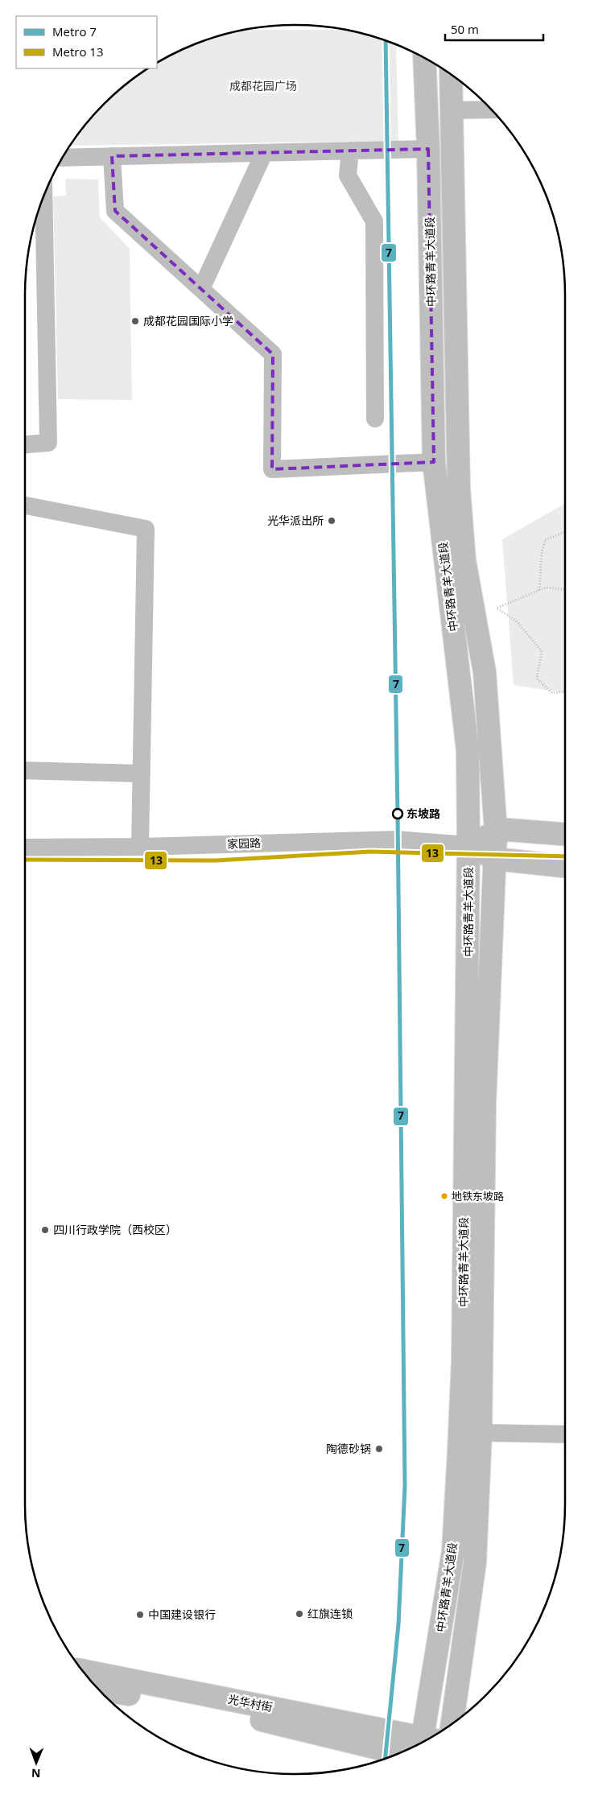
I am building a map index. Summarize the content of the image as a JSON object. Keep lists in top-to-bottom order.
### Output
{
  "streets": {
    "main road": ["中环路青羊大道段", "光华村街"],
    "street": ["家园路"]
  },
  "crossings": [
    ["中环路青羊大道段", "家园路"]
  ],
  "parks": ["成都花园广场"],
  "places": [
    "成都花园国际小学",
    "光华派出所",
    "东坡路",
    "地铁东坡路",
    "四川行政学院（西校区）",
    "陶德砂锅",
    "红旗连锁",
    "中国建设银行"
  ],
  "lines": ["metro line 7", "metro line 13"],
  "legend": ["Metro 7", "Metro 13"],
  "scale_bar": "50 m",
  "north": "bottom"
}
